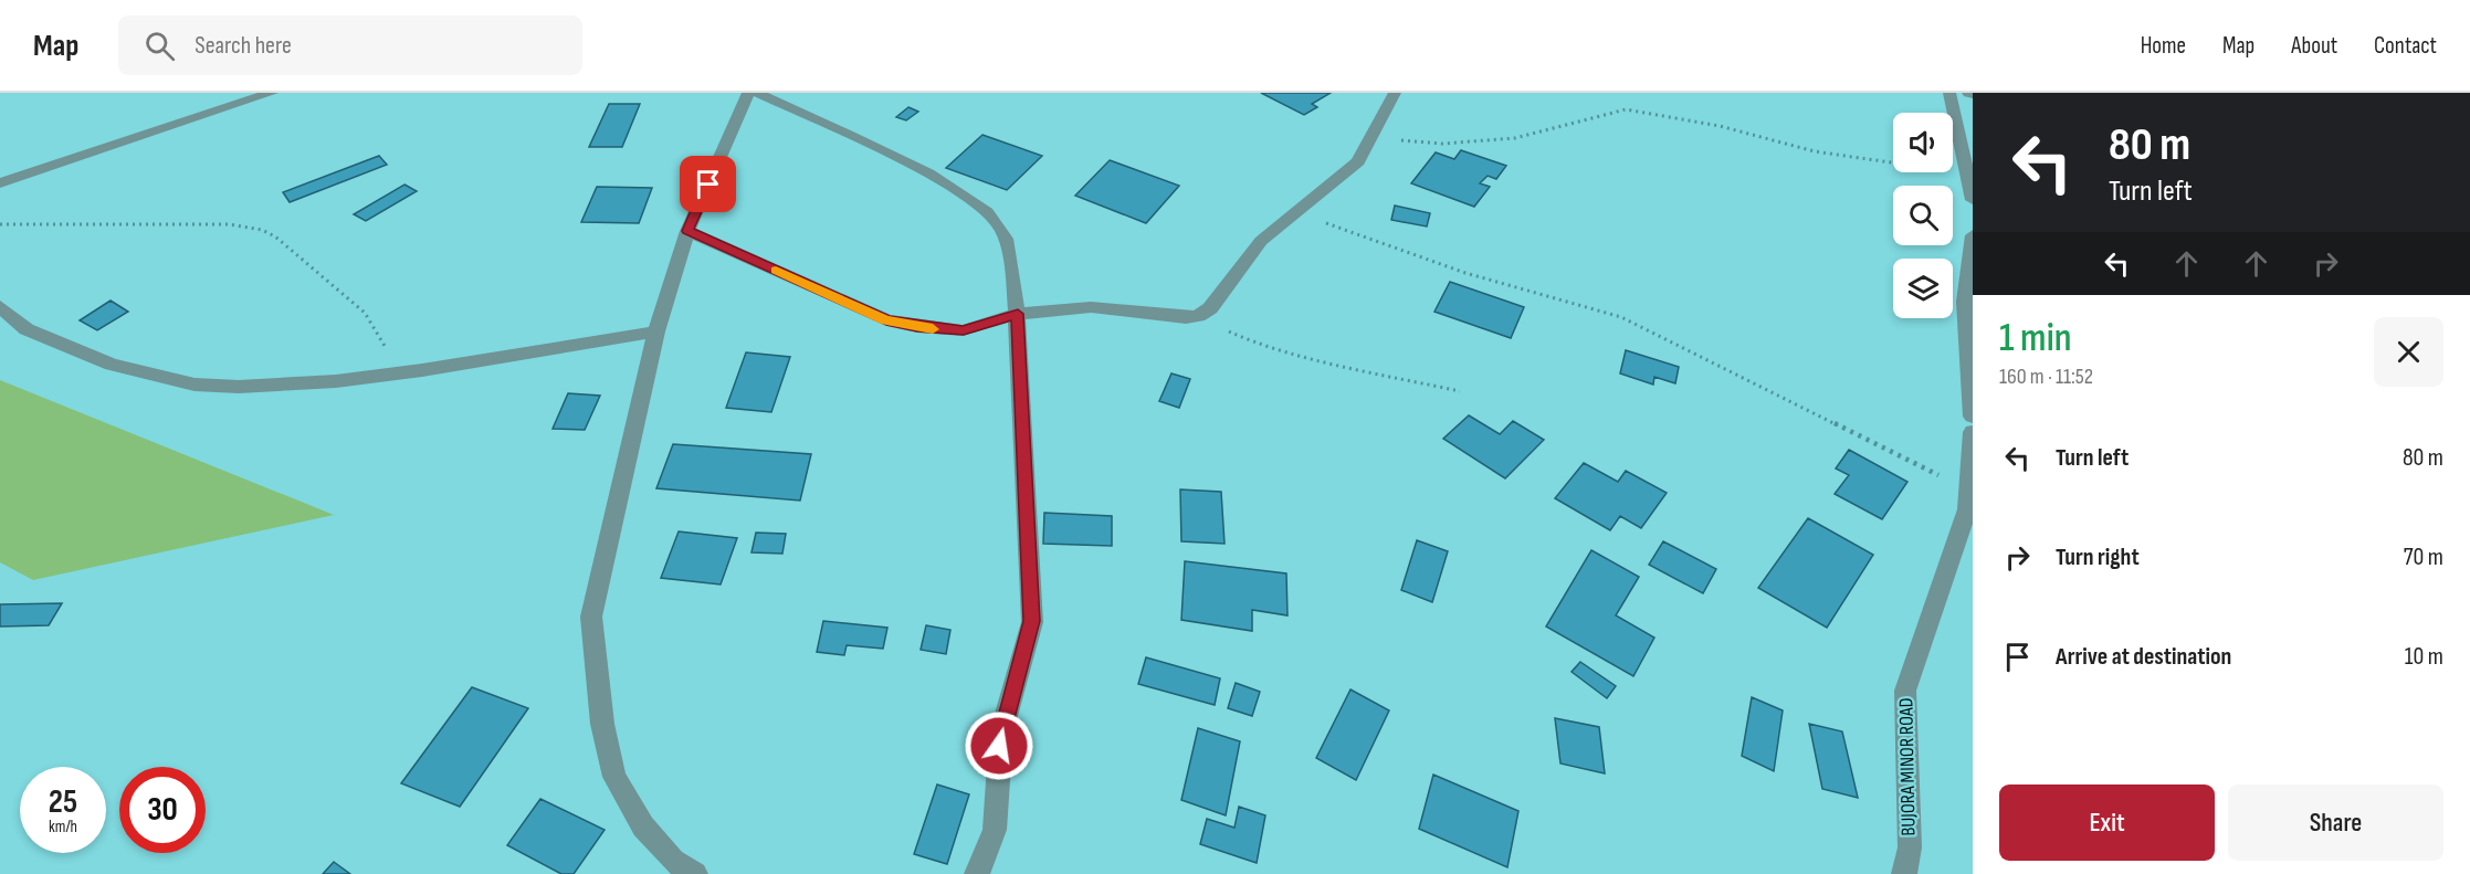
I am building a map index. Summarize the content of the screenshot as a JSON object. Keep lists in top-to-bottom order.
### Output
{
  "streets": {
    "street": ["BUJORA MINOR ROAD"]
  },
  "page": {
    "header": "Map",
    "search": "Search here",
    "nav": [
      "Home",
      "Map",
      "About",
      "Contact"
    ],
    "turn": ["80 m", "Turn left"],
    "heading": ["1 min", "160 m · 11:52"],
    "list": [
      {
        "name": "Turn left",
        "value": "80 m"
      },
      {
        "name": "Turn right",
        "value": "70 m"
      },
      {
        "name": "Arrive at destination",
        "value": "10 m"
      }
    ],
    "speed": "25 km/h",
    "limit": "30",
    "buttons": ["Exit", "Share"]
  }
}
